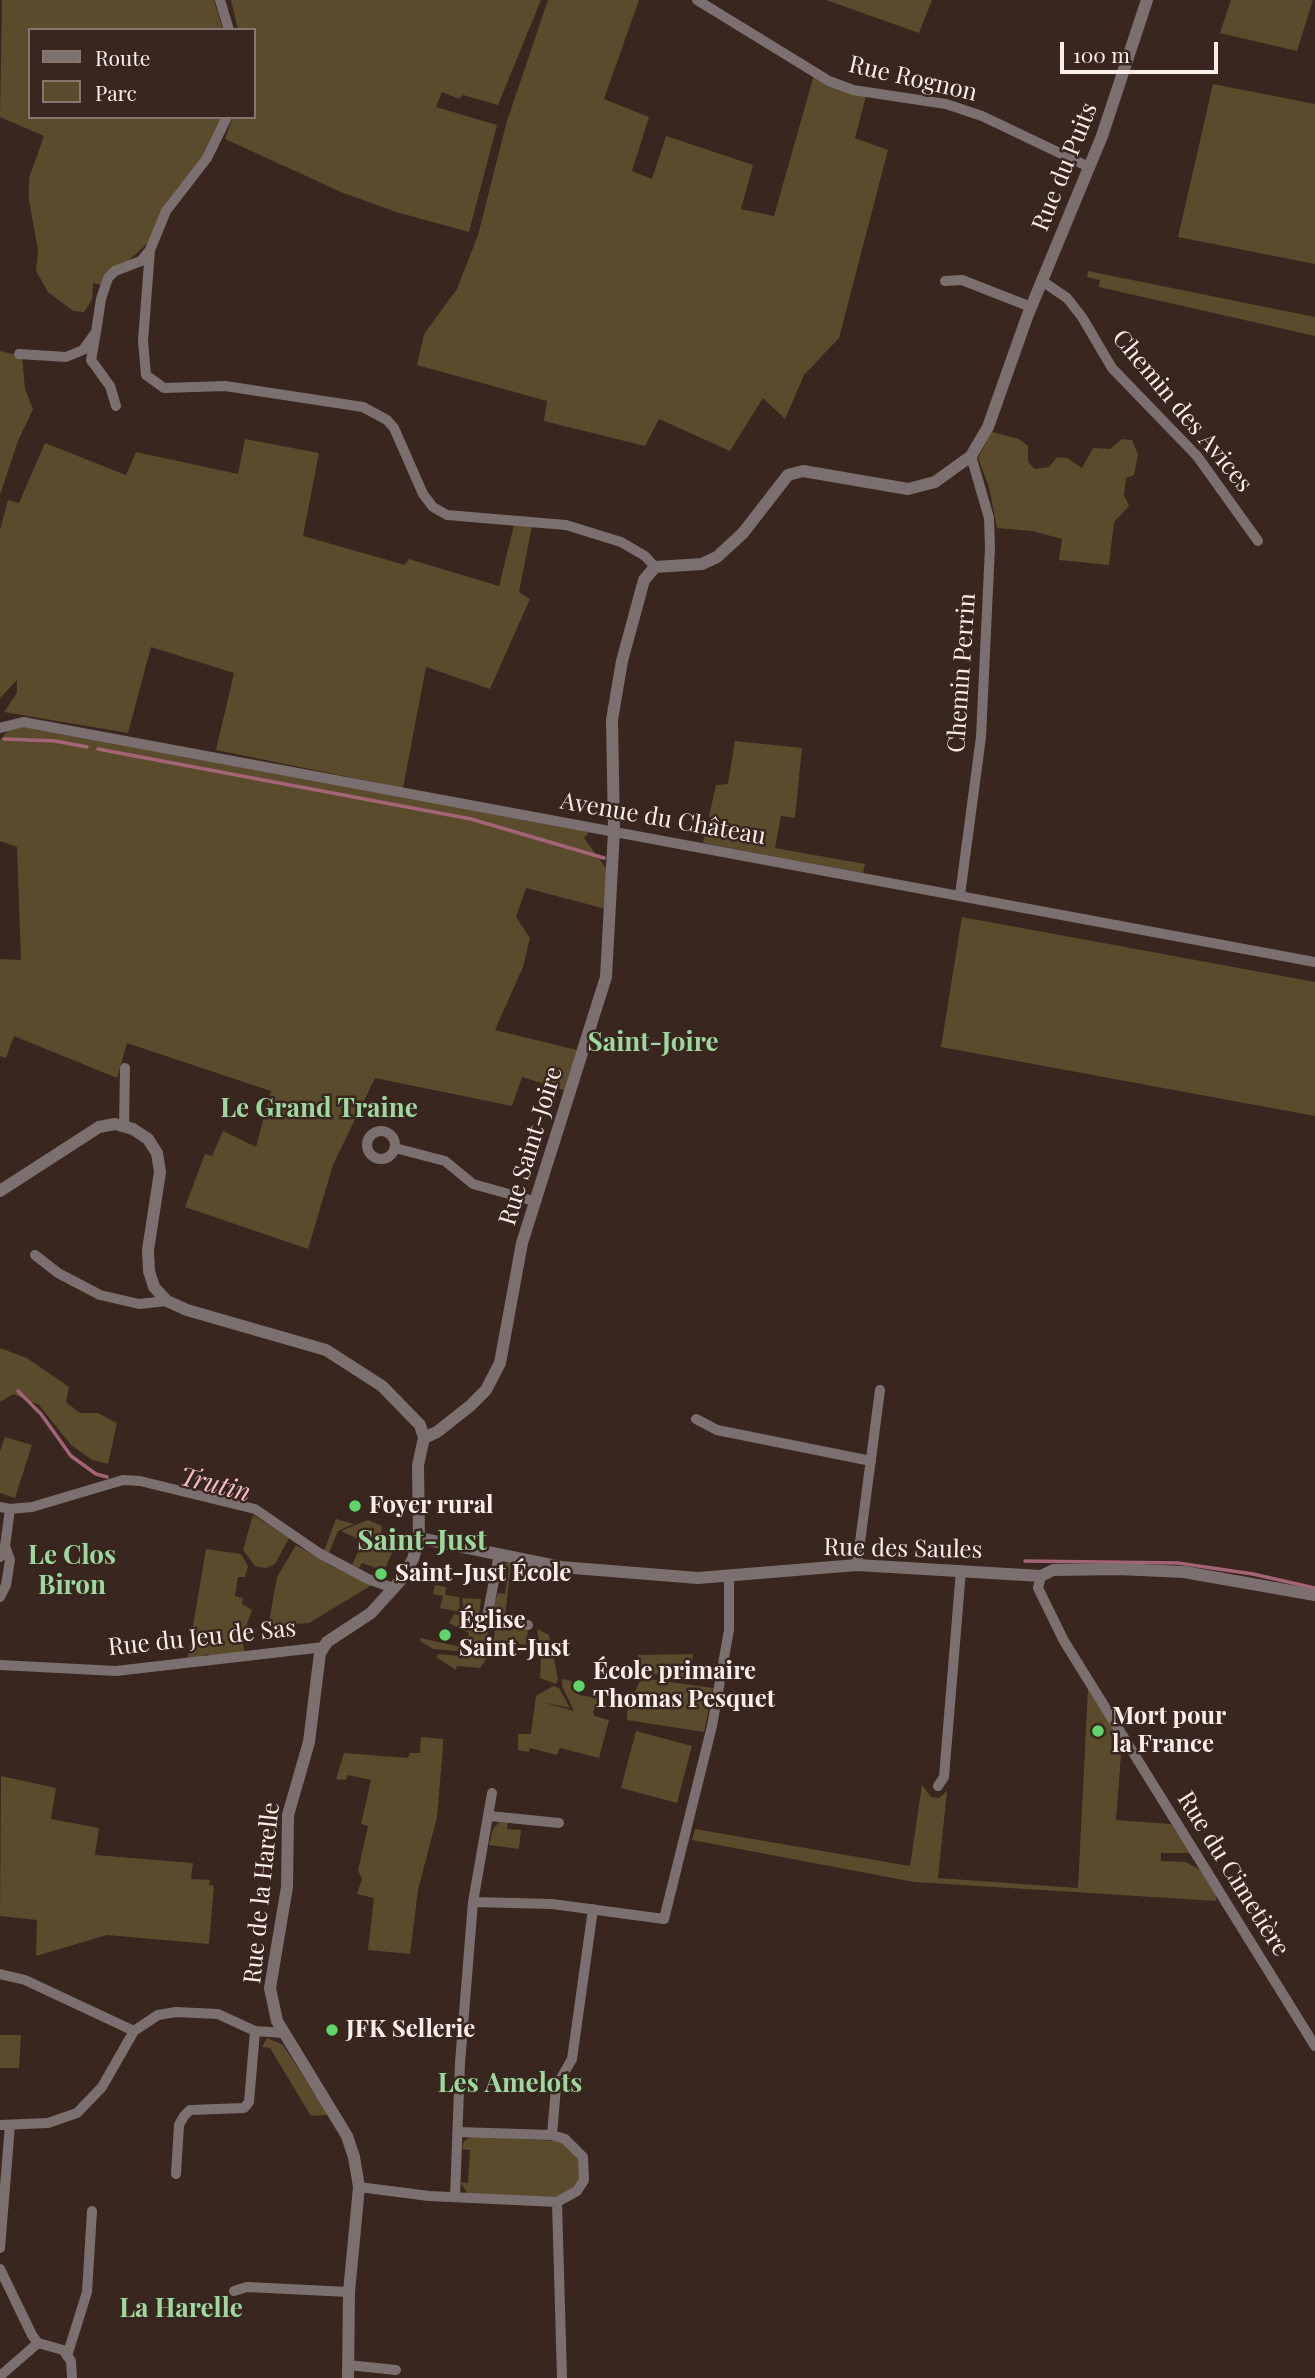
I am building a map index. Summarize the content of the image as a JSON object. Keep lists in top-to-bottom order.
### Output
{
  "streets": {
    "street": [
      "Rue Rognon",
      "Rue du Puits",
      "Chemin des Avices",
      "Chemin Perrin",
      "Avenue du Château",
      "Rue Saint-Joire",
      "Rue des Saules",
      "Rue du Jeu de Sas",
      "Rue du Cimetière",
      "Rue de la Harelle"
    ]
  },
  "crossings": [
    ["Rue Rognon", "Rue du Puits"],
    ["Rue du Puits", "Chemin des Avices"],
    ["Rue du Puits", "Chemin Perrin"],
    ["Chemin Perrin", "Avenue du Château"],
    ["Avenue du Château", "Rue Saint-Joire"],
    ["Rue des Saules", "Rue du Cimetière"],
    ["Rue du Jeu de Sas", "Rue de la Harelle"]
  ],
  "districts": [
    "Saint-Joire",
    "Le Grand Traine",
    "Saint-Just",
    "Le Clos Biron",
    "Les Amelots",
    "La Harelle"
  ],
  "water": ["Trutin"],
  "places": [
    "Foyer rural",
    "Saint-Just École",
    "Église Saint-Just",
    "École primaire Thomas Pesquet",
    "Mort pour la France",
    "JFK Sellerie"
  ],
  "legend": ["Route", "Parc"],
  "scale_bar": "100 m"
}
